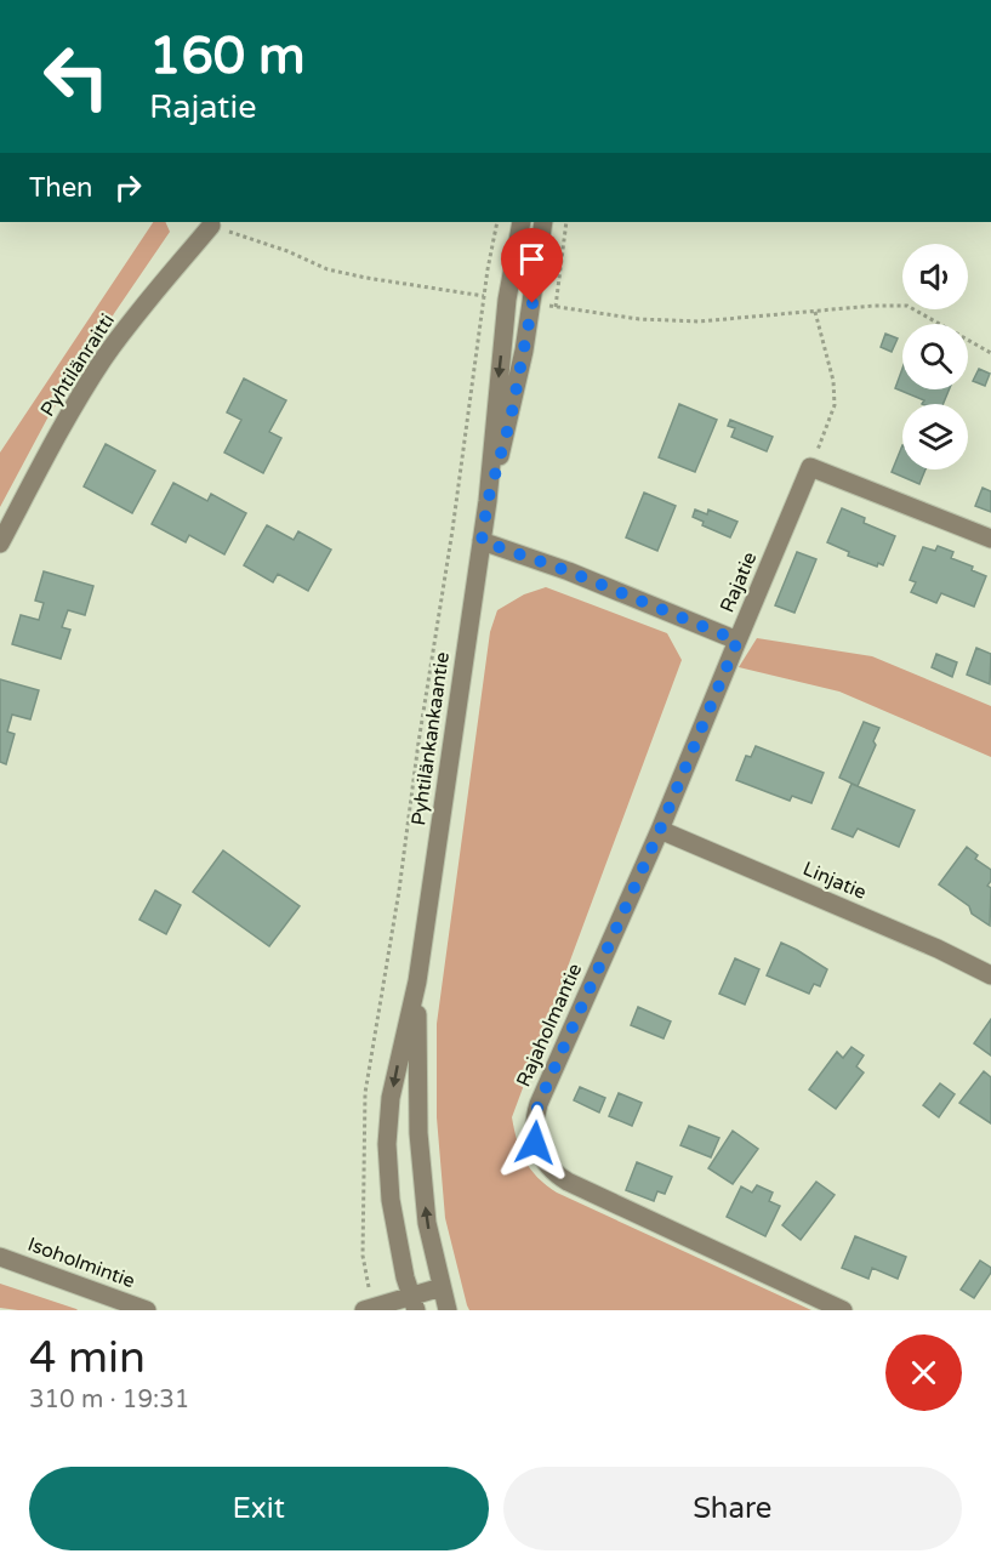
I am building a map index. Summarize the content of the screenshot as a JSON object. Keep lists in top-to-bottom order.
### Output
{
  "streets": {
    "street": [
      "Pyhtilänraitti",
      "Rajatie",
      "Pyhtilänkankaantie",
      "Linjatie",
      "Rajaholmantie",
      "Isoholmintie"
    ]
  },
  "crossings": [
    ["Rajatie", "Pyhtilänkankaantie"],
    ["Rajatie", "Rajaholmantie"],
    ["Linjatie", "Rajaholmantie"]
  ],
  "page": {
    "turn": ["160 m", "Rajatie"],
    "then": "Then",
    "heading": ["4 min", "310 m · 19:31"],
    "buttons": ["Exit", "Share"]
  }
}
